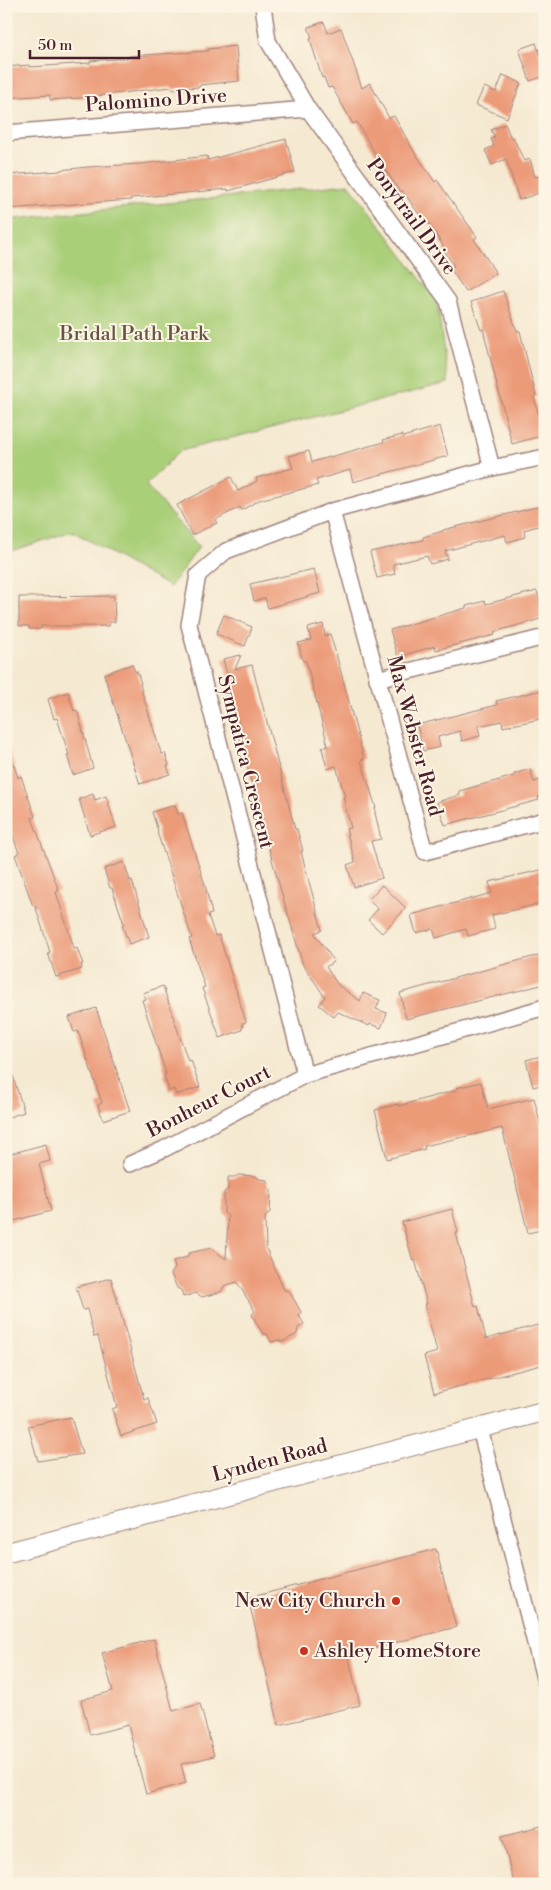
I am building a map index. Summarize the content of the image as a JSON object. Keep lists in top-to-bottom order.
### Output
{
  "streets": {
    "main road": ["Lynden Road"],
    "street": [
      "Palomino Drive",
      "Ponytrail Drive",
      "Max Webster Road",
      "Sympatica Crescent",
      "Bonheur Court"
    ]
  },
  "crossings": [
    ["Palomino Drive", "Ponytrail Drive"],
    ["Ponytrail Drive", "Sympatica Crescent"],
    ["Max Webster Road", "Sympatica Crescent"],
    ["Sympatica Crescent", "Bonheur Court"]
  ],
  "parks": ["Bridal Path Park"],
  "places": ["New City Church", "Ashley HomeStore"],
  "scale_bar": "50 m"
}
